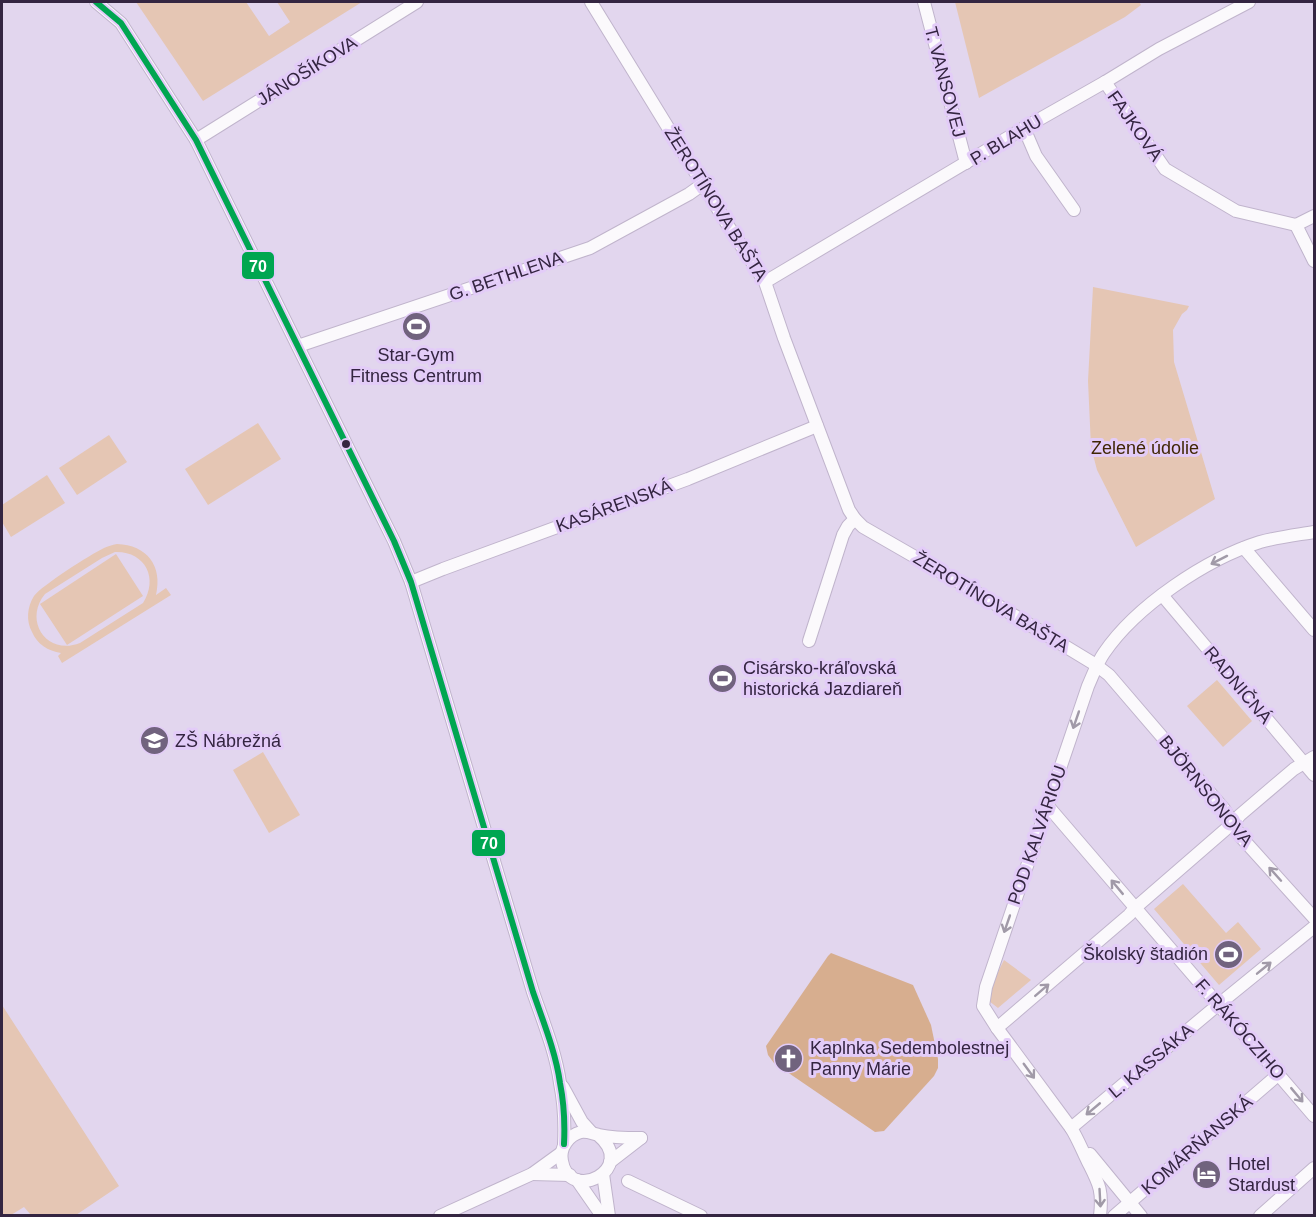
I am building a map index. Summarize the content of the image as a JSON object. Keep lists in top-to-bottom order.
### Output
{
  "streets": {
    "street": [
      "JÁNOŠÍKOVA",
      "T. VANSOVEJ",
      "FAJKOVÁ",
      "P. BLAHU",
      "ŽEROTÍNOVA BAŠTA",
      "G. BETHLENA",
      "KASÁRENSKÁ",
      "RADNIČNÁ",
      "BJÖRNSONOVA",
      "POD KALVÁRIOU",
      "F. RÁKÓCZIHO",
      "L. KASSÁKA",
      "KOMÁRŇANSKÁ"
    ]
  },
  "crossings": [
    ["T. VANSOVEJ", "P. BLAHU"],
    ["FAJKOVÁ", "P. BLAHU"],
    ["P. BLAHU", "ŽEROTÍNOVA BAŠTA"],
    ["ŽEROTÍNOVA BAŠTA", "G. BETHLENA"],
    ["ŽEROTÍNOVA BAŠTA", "KASÁRENSKÁ"],
    ["ŽEROTÍNOVA BAŠTA", "BJÖRNSONOVA"],
    ["ŽEROTÍNOVA BAŠTA", "POD KALVÁRIOU"],
    ["RADNIČNÁ", "POD KALVÁRIOU"],
    ["BJÖRNSONOVA", "POD KALVÁRIOU"],
    ["POD KALVÁRIOU", "F. RÁKÓCZIHO"],
    ["F. RÁKÓCZIHO", "L. KASSÁKA"],
    ["F. RÁKÓCZIHO", "KOMÁRŇANSKÁ"]
  ],
  "one_way": ["BJÖRNSONOVA"],
  "parks": ["Zelené údolie"],
  "places": {
    "sports": ["Star-Gym Fitness Centrum", "Cisársko-kráľovská historická Jazdiareň", "Školský štadión"],
    "school or university": ["ZŠ Nábrežná"],
    "church": ["Kaplnka Sedembolestnej Panny Márie"],
    "hotel": ["Hotel Stardust"]
  },
  "lines": ["transit line 70"]
}
